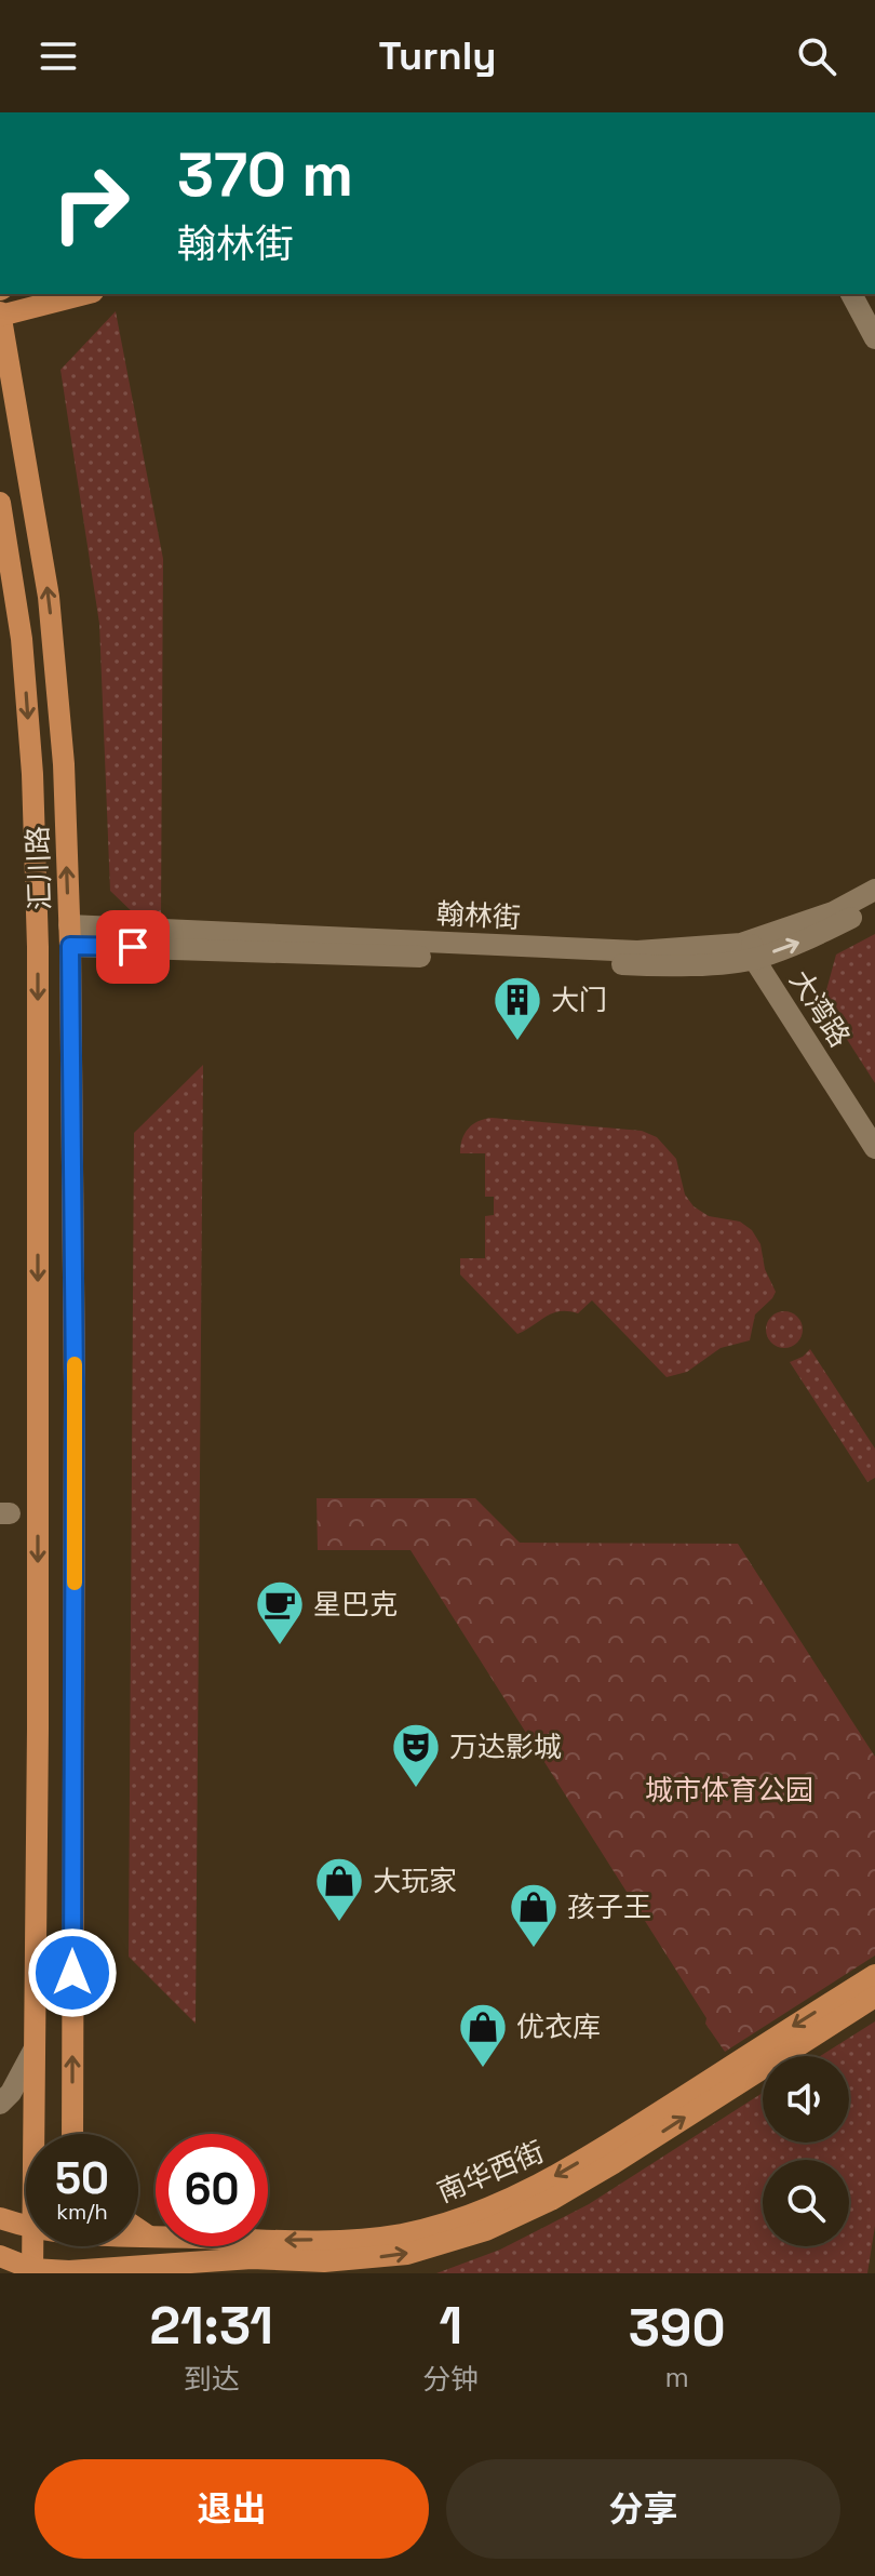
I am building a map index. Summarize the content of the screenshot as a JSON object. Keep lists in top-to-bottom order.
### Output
{
  "streets": {
    "main road": ["汇川路", "南华西街"],
    "street": ["翰林街", "大湾路"]
  },
  "crossings": [
    ["汇川路", "翰林街"],
    ["翰林街", "大湾路"]
  ],
  "parks": ["城市体育公园"],
  "places": {
    "building": ["大门"],
    "cafe": ["星巴克"],
    "theatre": ["万达影城"],
    "shop": ["大玩家", "孩子王", "优衣库"]
  },
  "page": {
    "header": "Turnly",
    "turn": ["370 m", "翰林街"],
    "speed": "50 km/h",
    "limit": "60",
    "eta": [
      "21:31",
      "到达",
      "1",
      "分钟",
      "390",
      "m"
    ],
    "buttons": ["退出", "分享"]
  }
}
